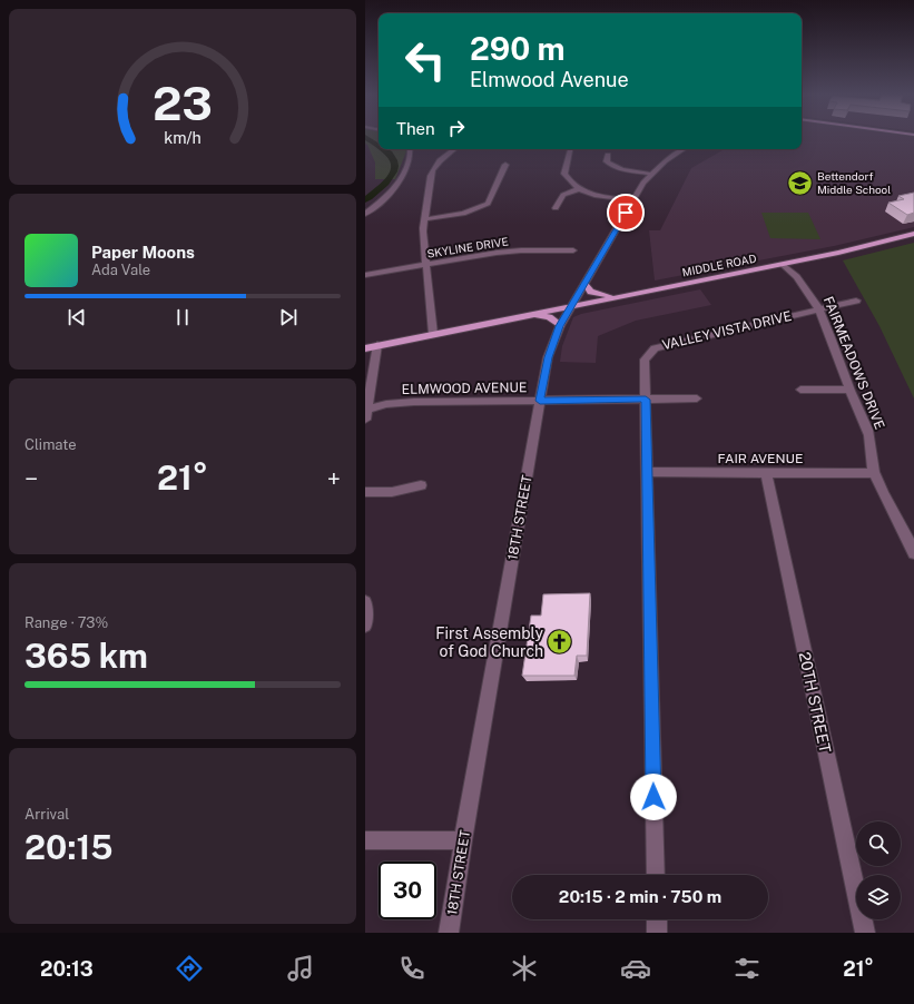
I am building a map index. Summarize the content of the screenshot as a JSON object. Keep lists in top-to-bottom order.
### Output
{
  "streets": {
    "main road": ["MIDDLE ROAD"],
    "street": [
      "SKYLINE DRIVE",
      "VALLEY VISTA DRIVE",
      "FAIRMEADOWS DRIVE",
      "ELMWOOD AVENUE",
      "FAIR AVENUE",
      "18TH STREET",
      "20TH STREET"
    ]
  },
  "crossings": [
    ["MIDDLE ROAD", "FAIRMEADOWS DRIVE"],
    ["MIDDLE ROAD", "18TH STREET"],
    ["VALLEY VISTA DRIVE", "FAIRMEADOWS DRIVE"],
    ["VALLEY VISTA DRIVE", "ELMWOOD AVENUE"],
    ["VALLEY VISTA DRIVE", "FAIR AVENUE"],
    ["FAIRMEADOWS DRIVE", "FAIR AVENUE"],
    ["ELMWOOD AVENUE", "18TH STREET"],
    ["FAIR AVENUE", "20TH STREET"]
  ],
  "places": {
    "school or university": ["Bettendorf Middle School"],
    "church": ["First Assembly of God Church"]
  },
  "page": {
    "turn": ["290 m", "Elmwood Avenue"],
    "then": "Then",
    "song": ["Paper Moons", "Ada Vale"],
    "tile": [
      "Climate",
      ["Range · 73%", "365 km"],
      ["Arrival", "20:15"]
    ],
    "heat": ["−", "21°", "+"],
    "limit": "30",
    "trip": "20:15 · 2 min · 750 m",
    "tabs": ["20:13", "21°"],
    "gauge": ["23", "km/h"]
  }
}
